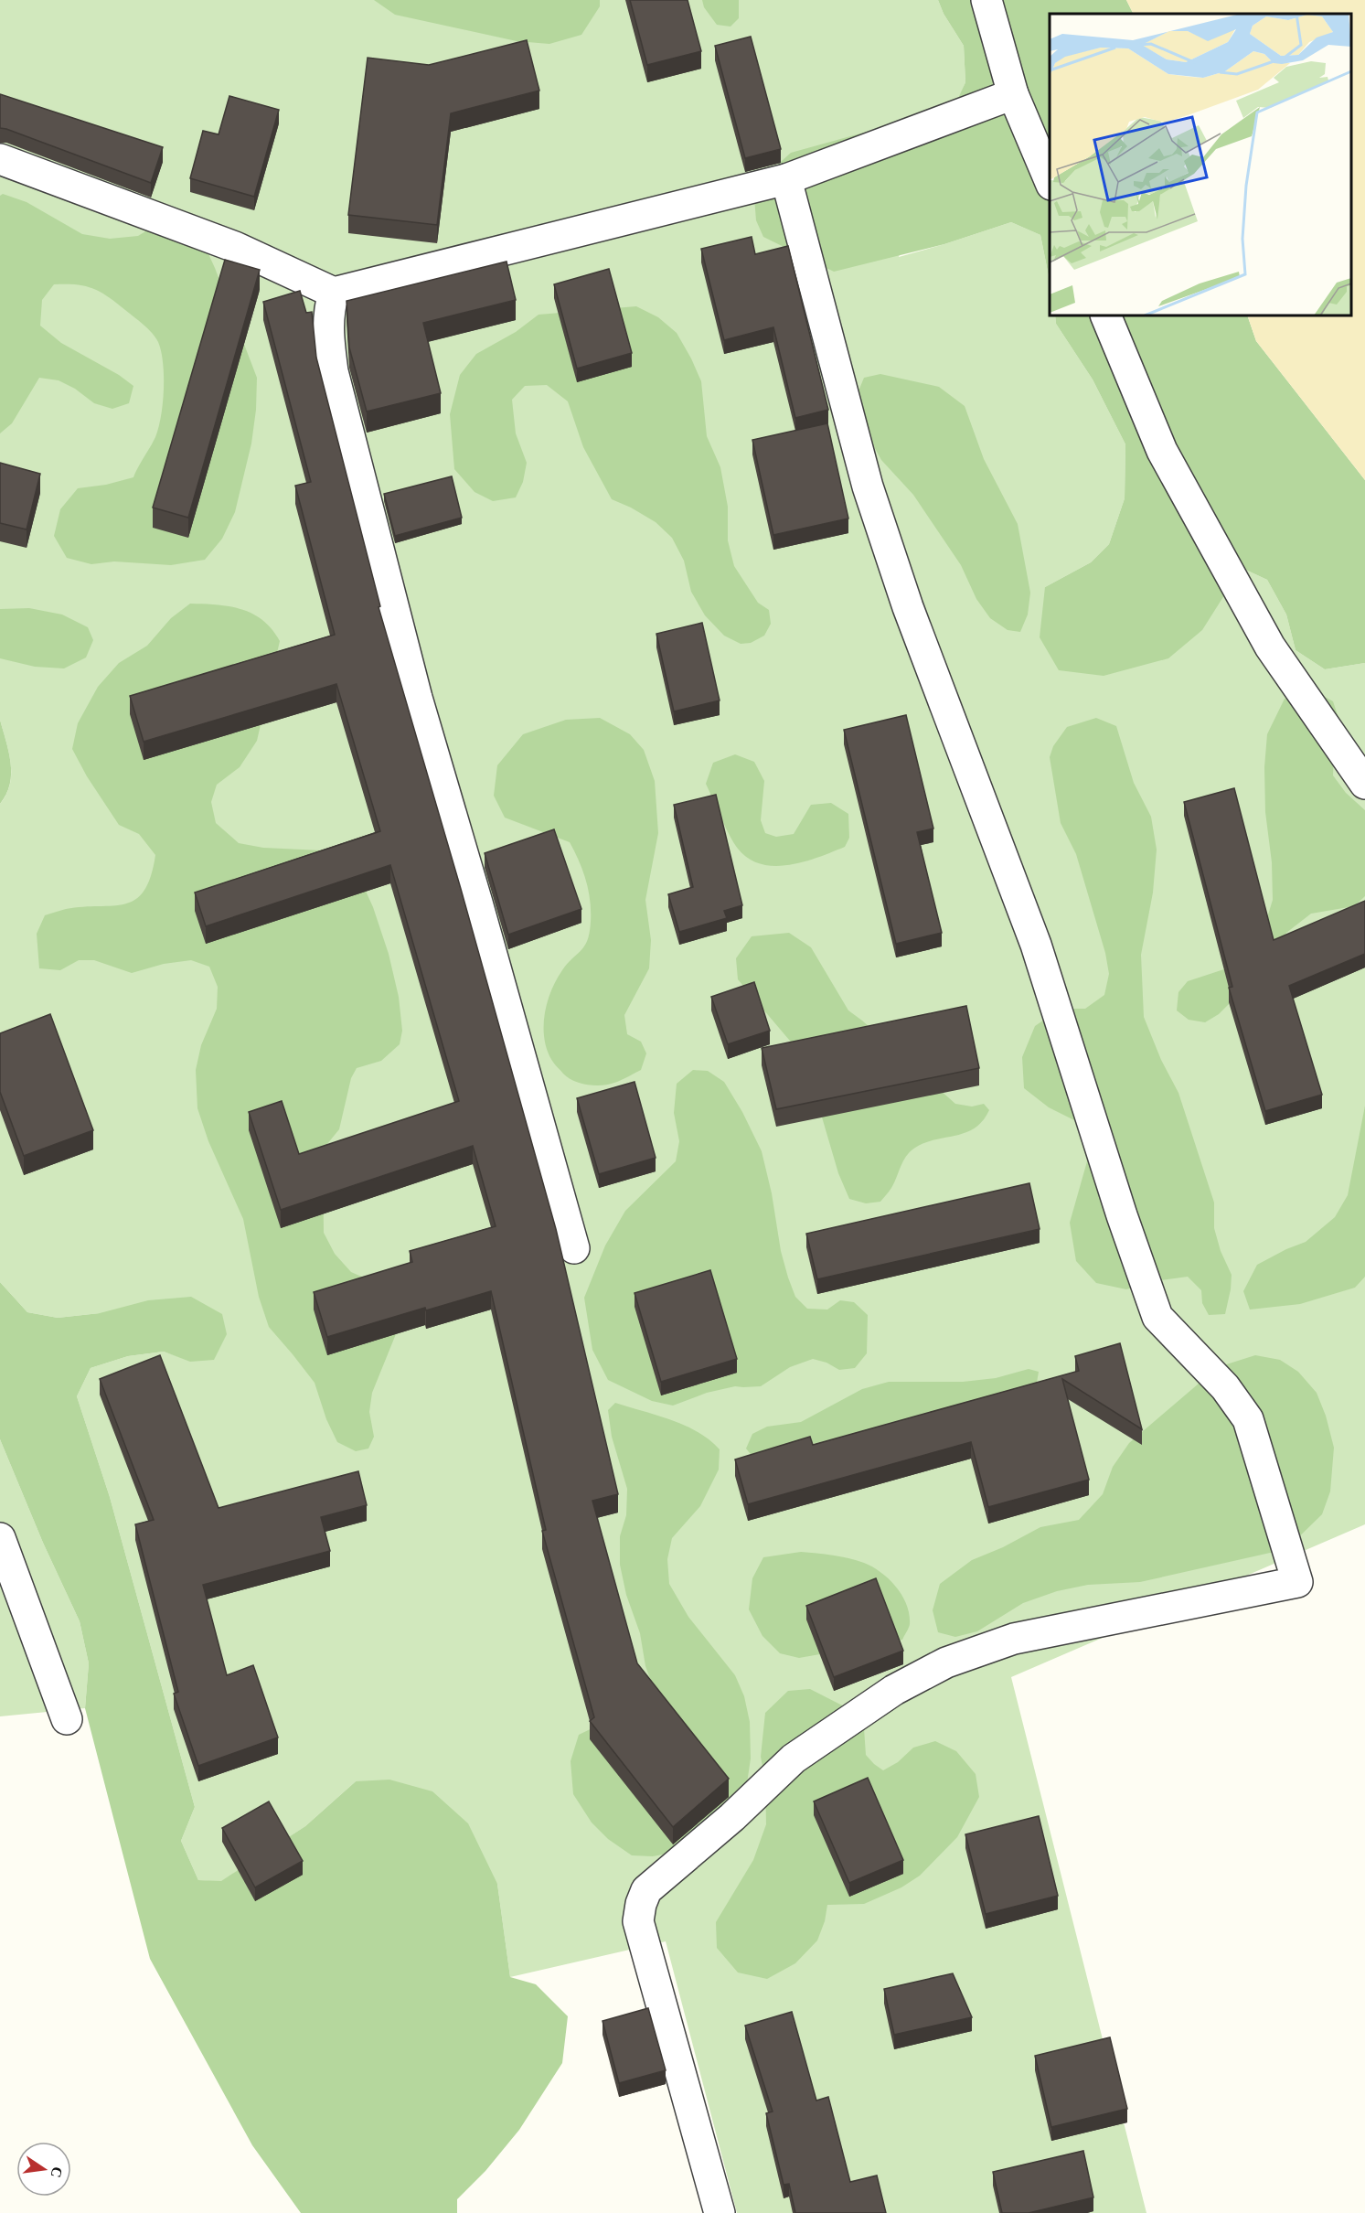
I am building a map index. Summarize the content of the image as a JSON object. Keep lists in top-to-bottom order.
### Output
{
  "north": "right"
}
